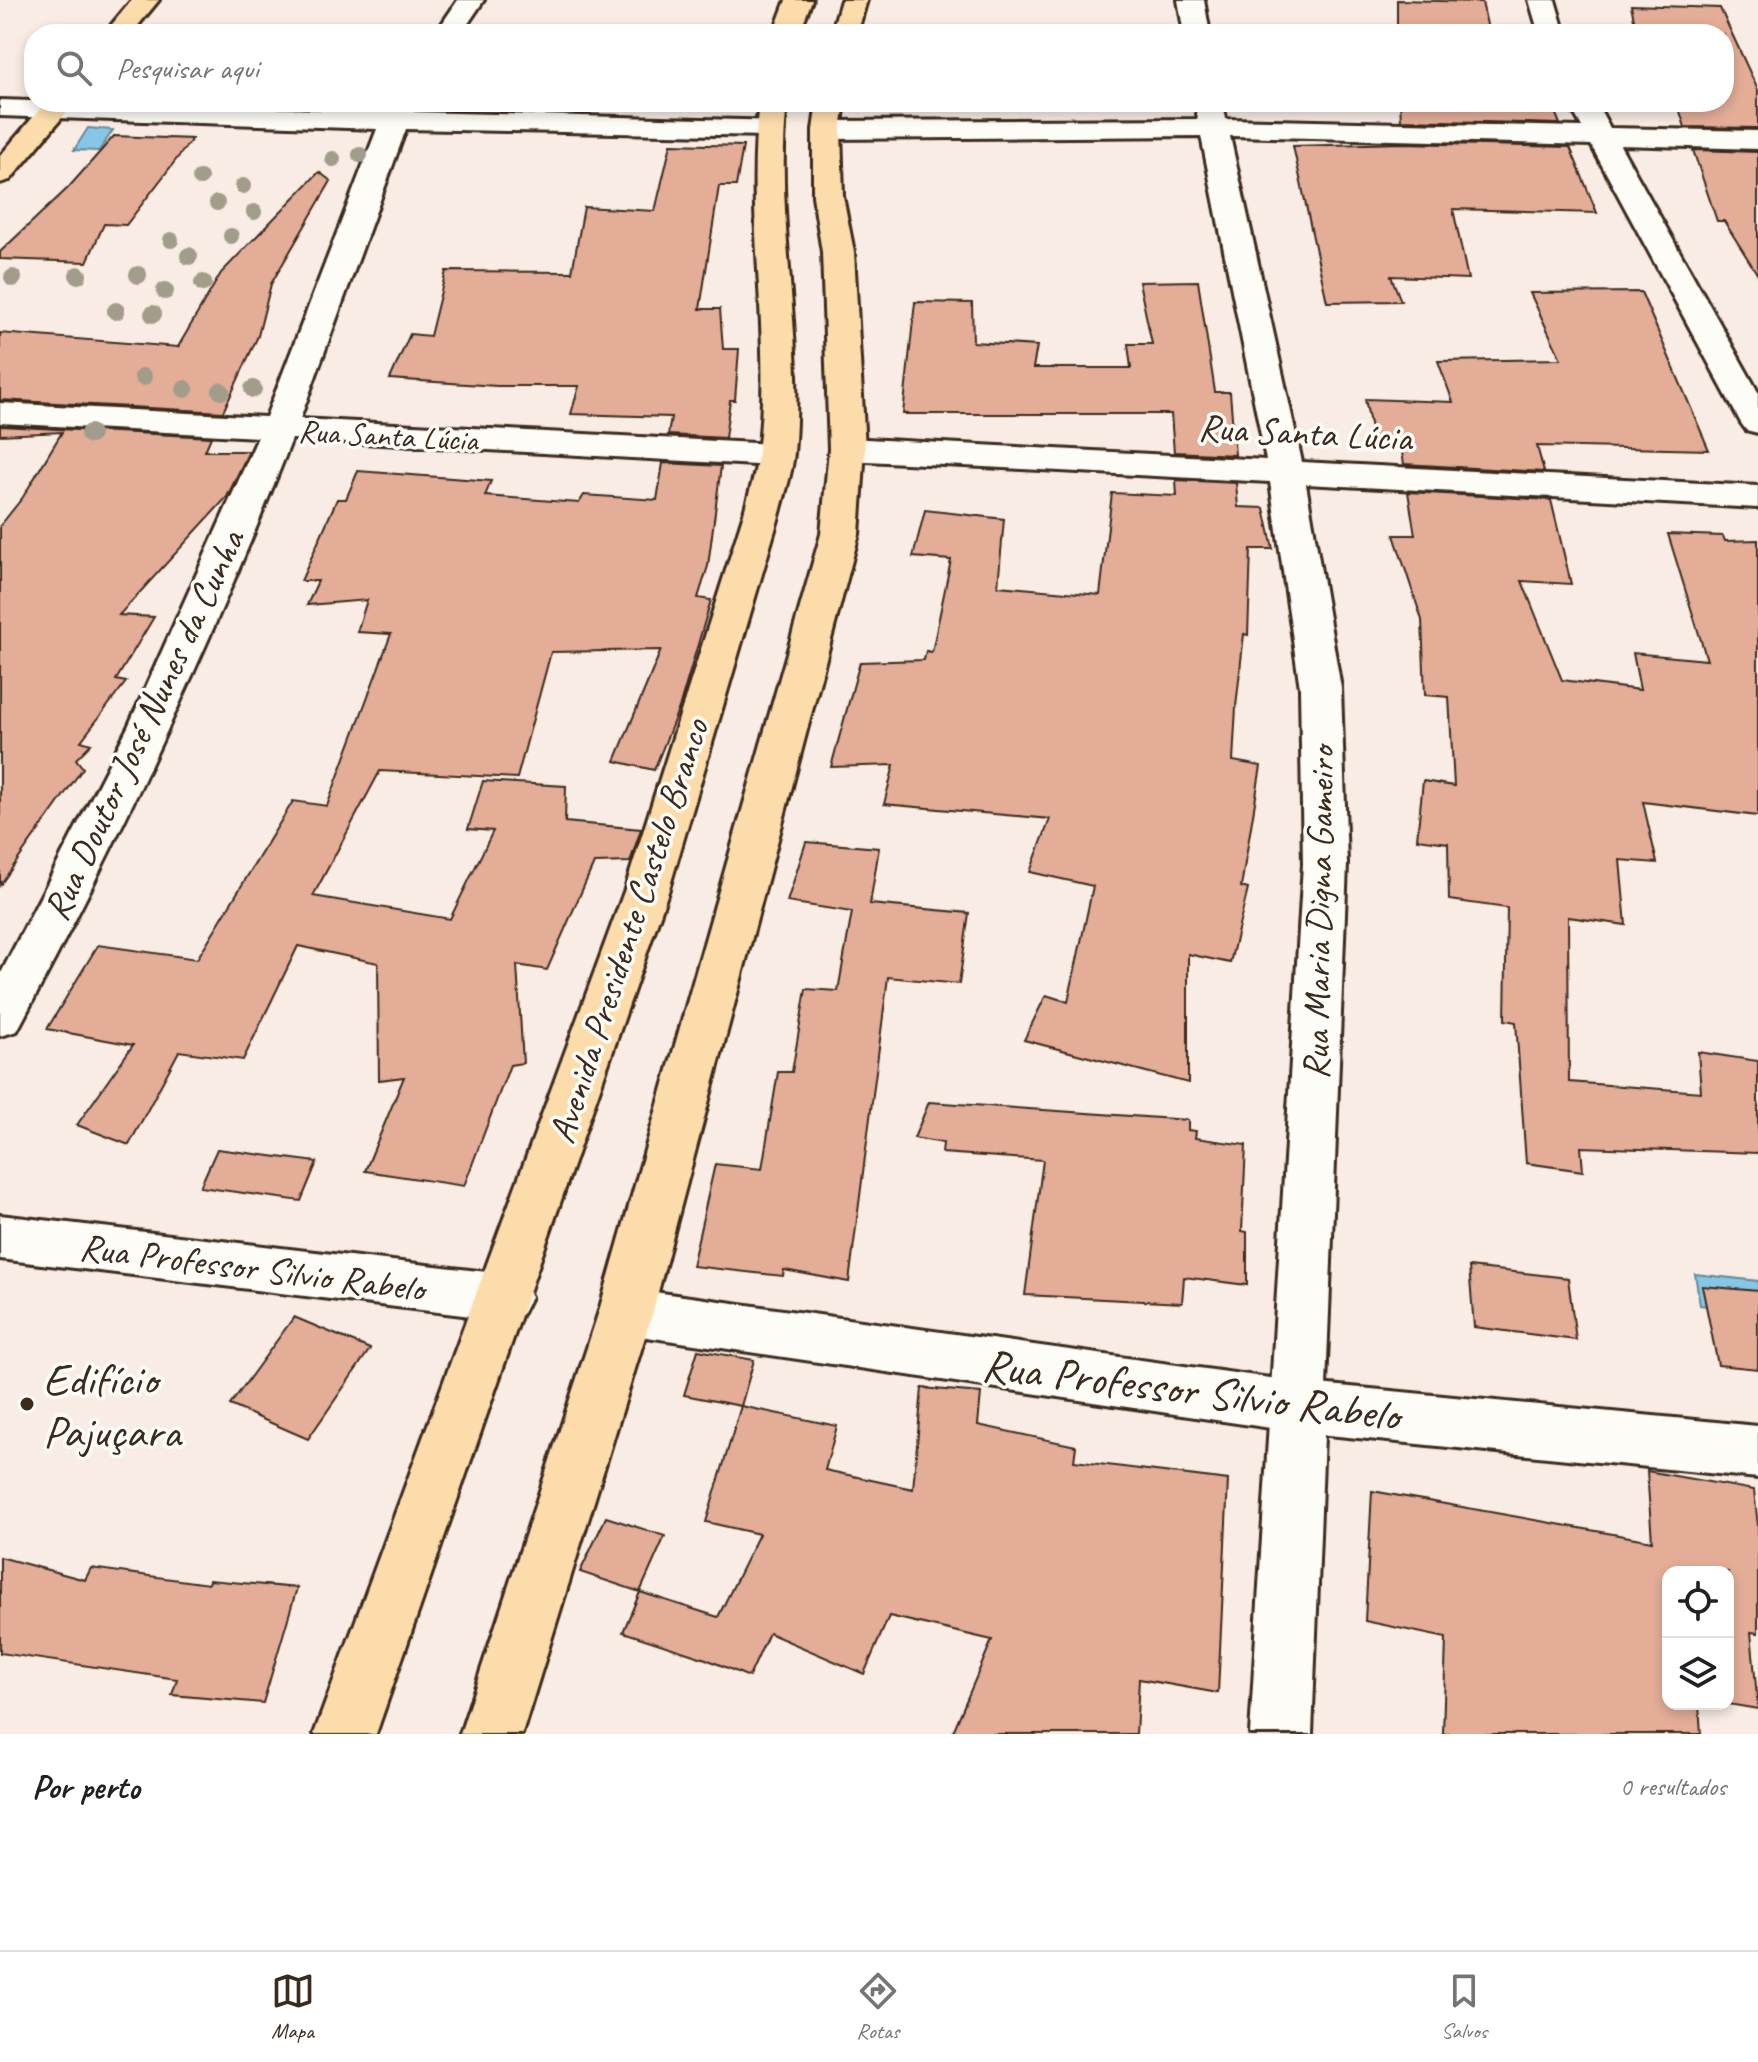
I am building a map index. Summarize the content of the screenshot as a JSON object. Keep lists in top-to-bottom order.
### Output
{
  "streets": {
    "main road": ["Avenida Presidente Castelo Branco"],
    "street": [
      "Rua Santa Lúcia",
      "Rua Doutor José Nunes da Cunha",
      "Rua Maria Digna Gameiro",
      "Rua Professor Silvio Rabelo"
    ]
  },
  "crossings": [
    ["Rua Santa Lúcia", "Rua Doutor José Nunes da Cunha"],
    ["Rua Santa Lúcia", "Rua Maria Digna Gameiro"],
    ["Rua Santa Lúcia", "Avenida Presidente Castelo Branco"],
    ["Rua Maria Digna Gameiro", "Rua Professor Silvio Rabelo"],
    ["Avenida Presidente Castelo Branco", "Rua Professor Silvio Rabelo"]
  ],
  "places": ["Edifício Pajuçara"],
  "page": {
    "search": "Pesquisar aqui",
    "heading": ["Por perto", "0 resultados"],
    "nav": ["Mapa", "Rotas", "Salvos"]
  }
}
